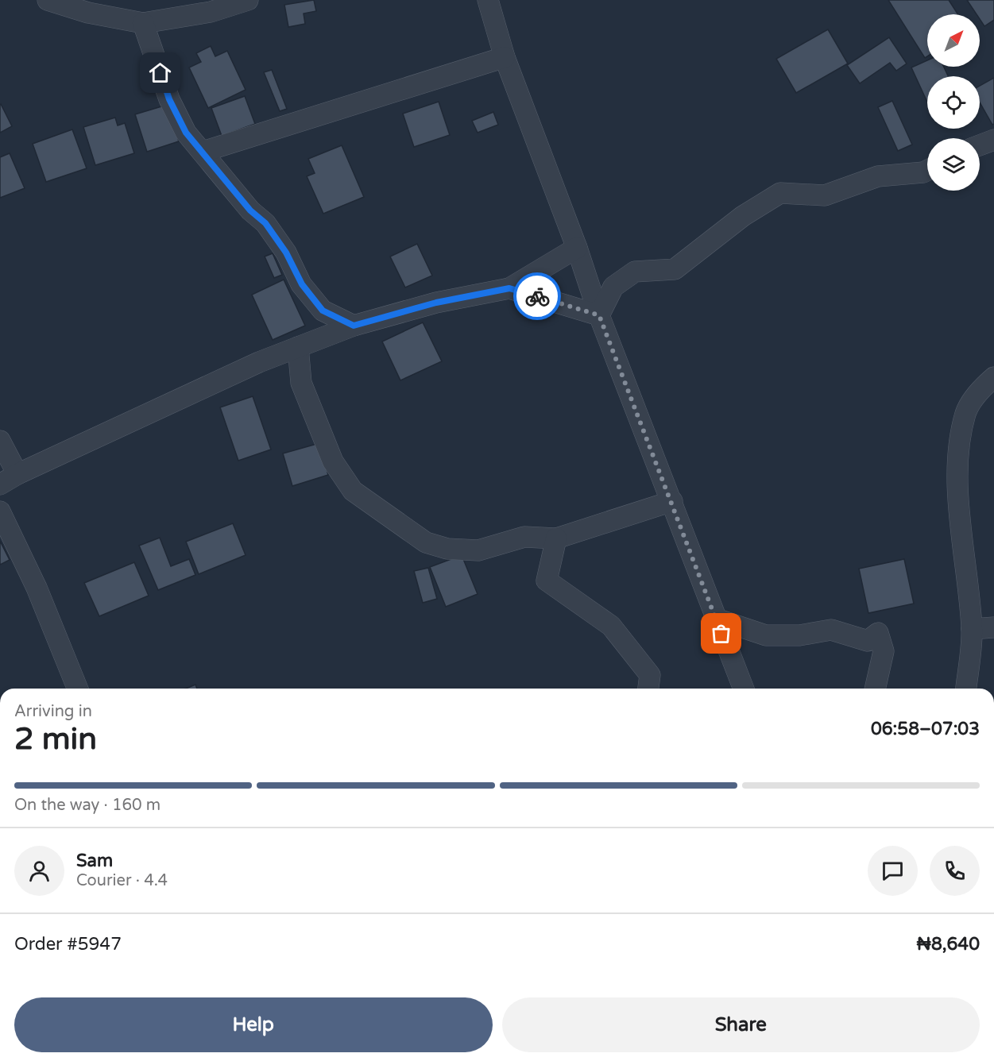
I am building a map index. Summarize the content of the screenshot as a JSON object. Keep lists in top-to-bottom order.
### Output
{
  "north": "top right",
  "page": {
    "heading": ["2 min", "Arriving in", "06:58–07:03"],
    "panel": [
      "Sam",
      "Courier · 4.4",
      "Order #5947",
      "₦8,640"
    ],
    "bar": "On the way · 160 m",
    "buttons": ["Help", "Share"]
  }
}
